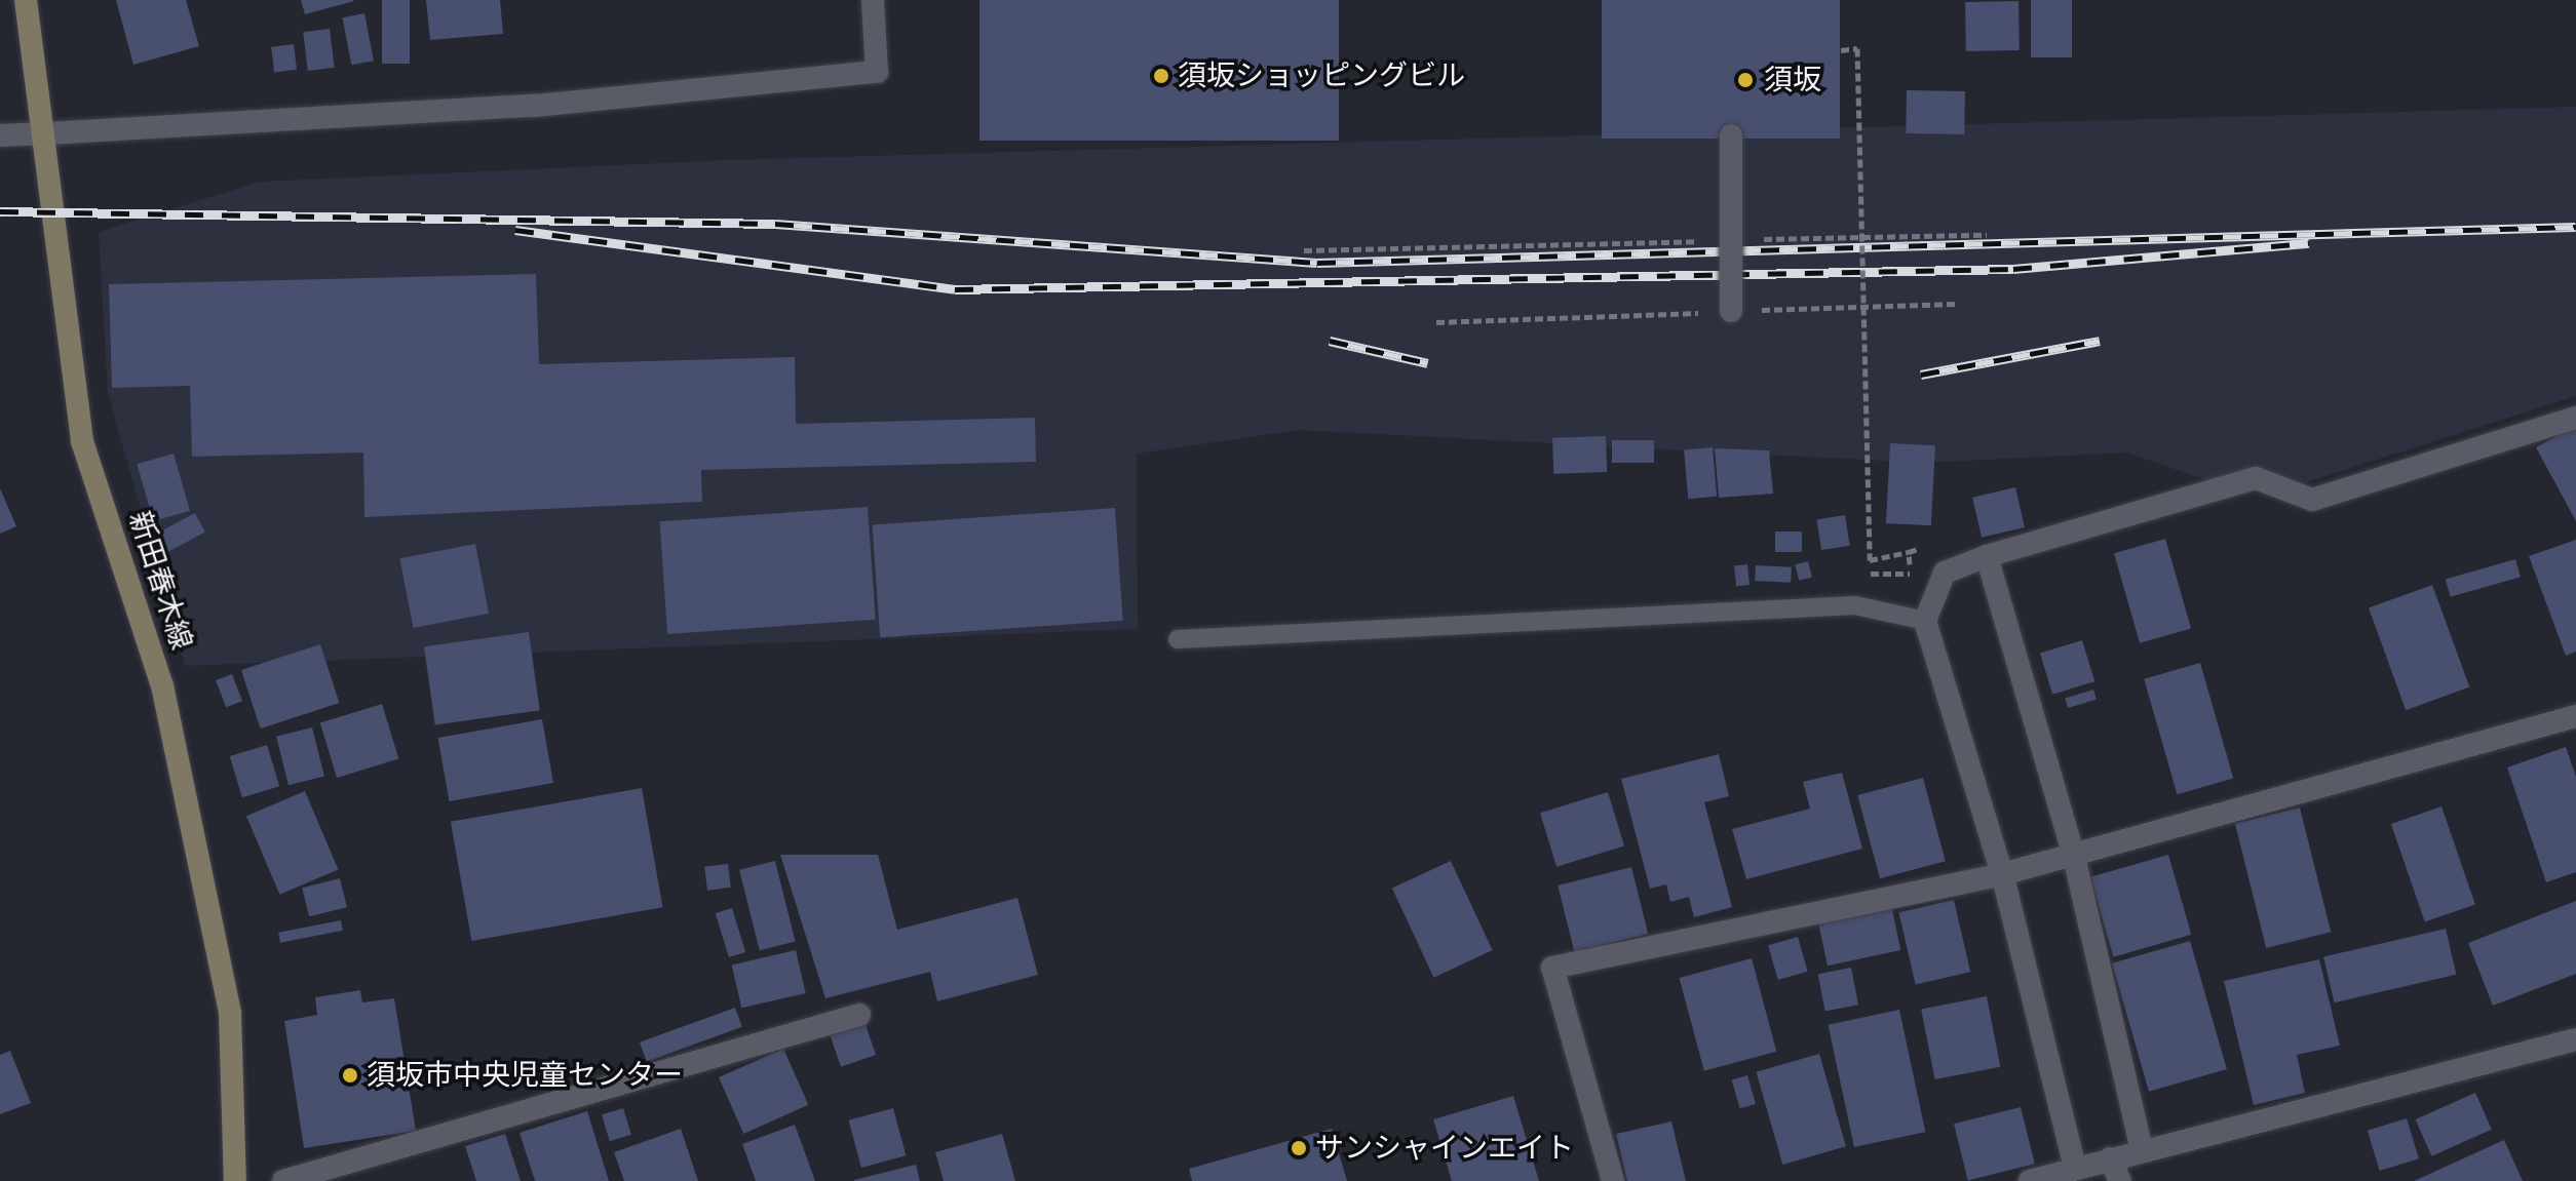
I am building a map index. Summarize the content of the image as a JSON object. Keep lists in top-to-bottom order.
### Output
{
  "streets": {
    "main road": ["新田春木線"]
  },
  "places": [
    "須坂ショッピングビル",
    "須坂",
    "須坂市中央児童センター",
    "サンシャインエイト"
  ]
}
